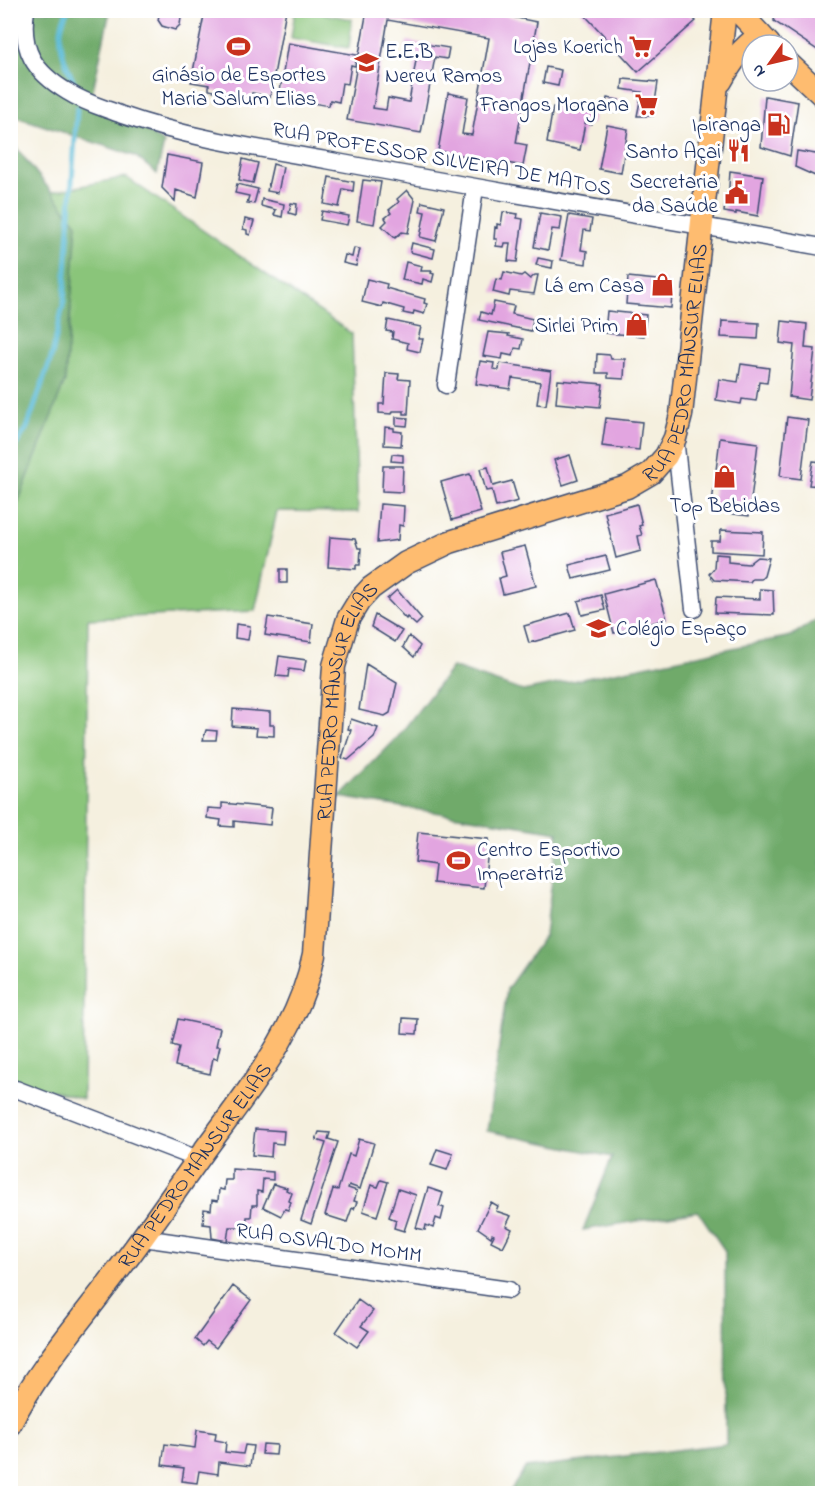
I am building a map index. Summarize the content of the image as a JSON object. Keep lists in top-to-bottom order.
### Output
{
  "streets": {
    "main road": ["RUA PEDRO MANSUR ELIAS"],
    "street": ["RUA PROFESSOR SILVEIRA DE MATOS", "RUA OSVALDO MOMM"]
  },
  "crossings": [
    ["RUA PROFESSOR SILVEIRA DE MATOS", "RUA PEDRO MANSUR ELIAS"],
    ["RUA PEDRO MANSUR ELIAS", "RUA OSVALDO MOMM"]
  ],
  "places": {
    "sports": ["Ginásio de Esportes Maria Salum Elias", "Centro Esportivo Imperatriz"],
    "supermarket": ["Lojas Koerich", "Frangos Morgana"],
    "school or university": ["E.E.B Nereu Ramos", "Colégio Espaço"],
    "fuel station": ["Ipiranga"],
    "restaurant": ["Santo Açai"],
    "public building": ["Secretaria da Saúde"],
    "shop": ["Lá em Casa", "Sirlei Prim", "Top Bebidas"]
  },
  "north": "bottom left"
}
